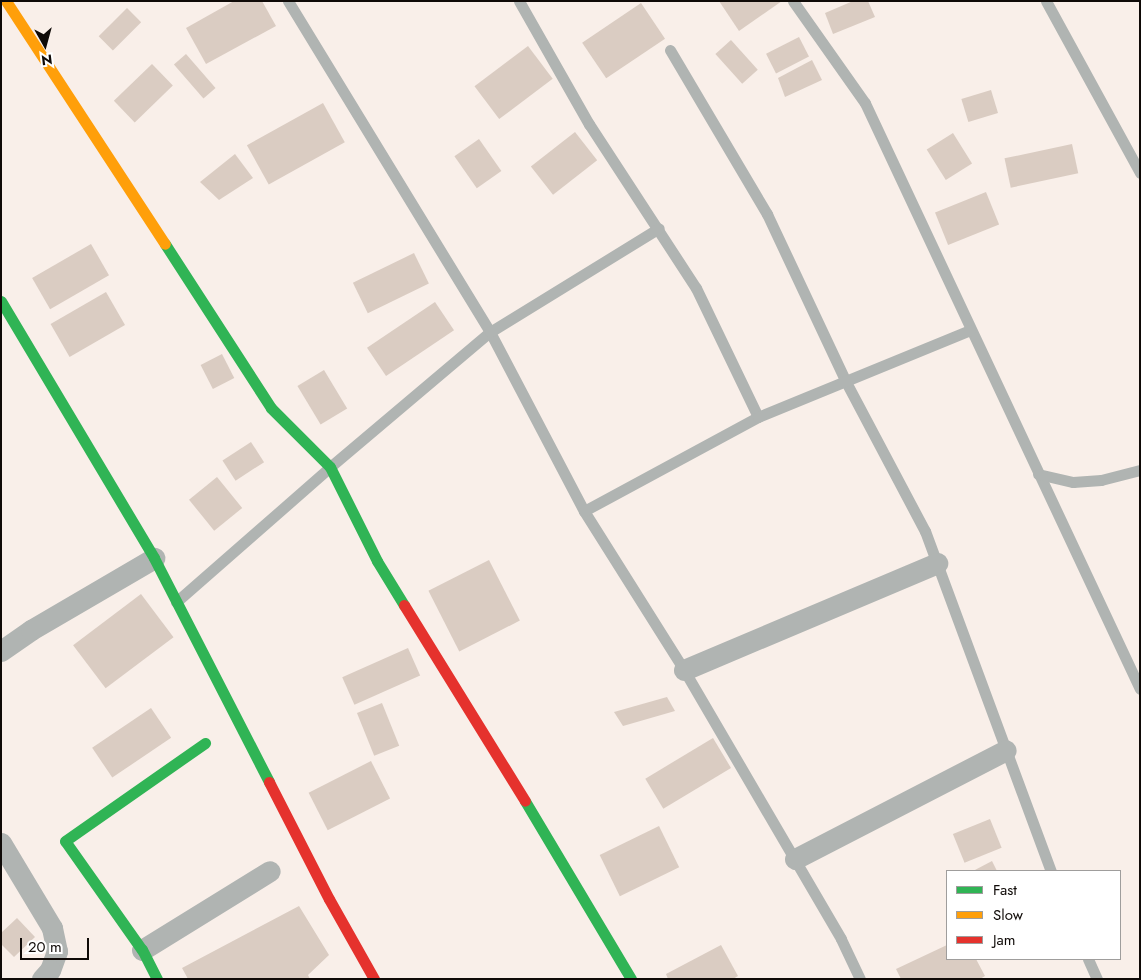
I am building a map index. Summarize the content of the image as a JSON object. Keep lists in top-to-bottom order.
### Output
{
  "legend": ["Fast", "Slow", "Jam"],
  "scale_bar": "20 m",
  "north": "bottom"
}
